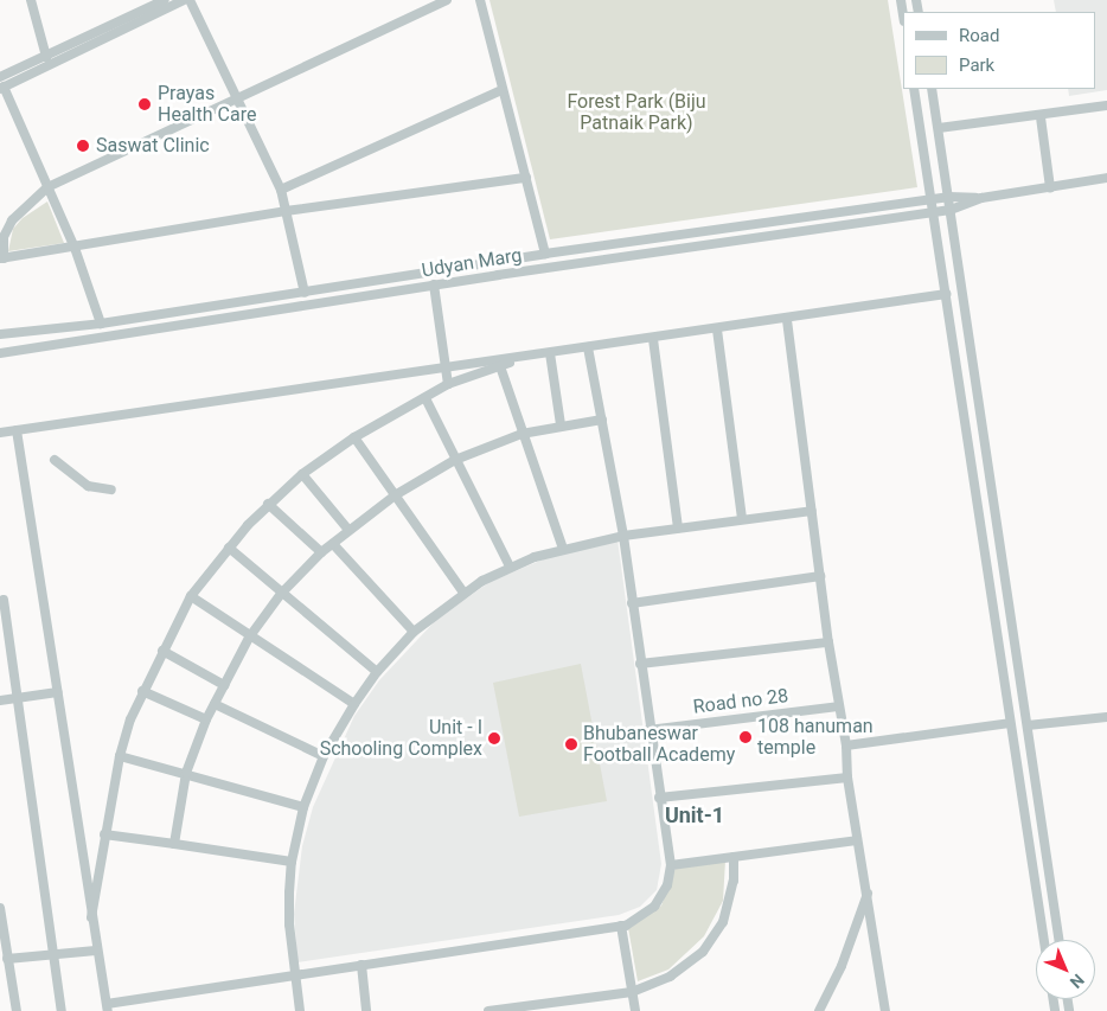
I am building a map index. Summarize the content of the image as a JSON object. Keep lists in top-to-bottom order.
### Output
{
  "streets": {
    "street": ["Udyan Marg", "Road no 28"]
  },
  "districts": ["Unit-1"],
  "parks": ["Forest Park (Biju Patnaik Park)"],
  "places": [
    "Prayas Health Care",
    "Saswat Clinic",
    "108 hanuman temple",
    "Unit - I Schooling Complex",
    "Bhubaneswar Football Academy"
  ],
  "legend": ["Road", "Park"],
  "north": "bottom right"
}
